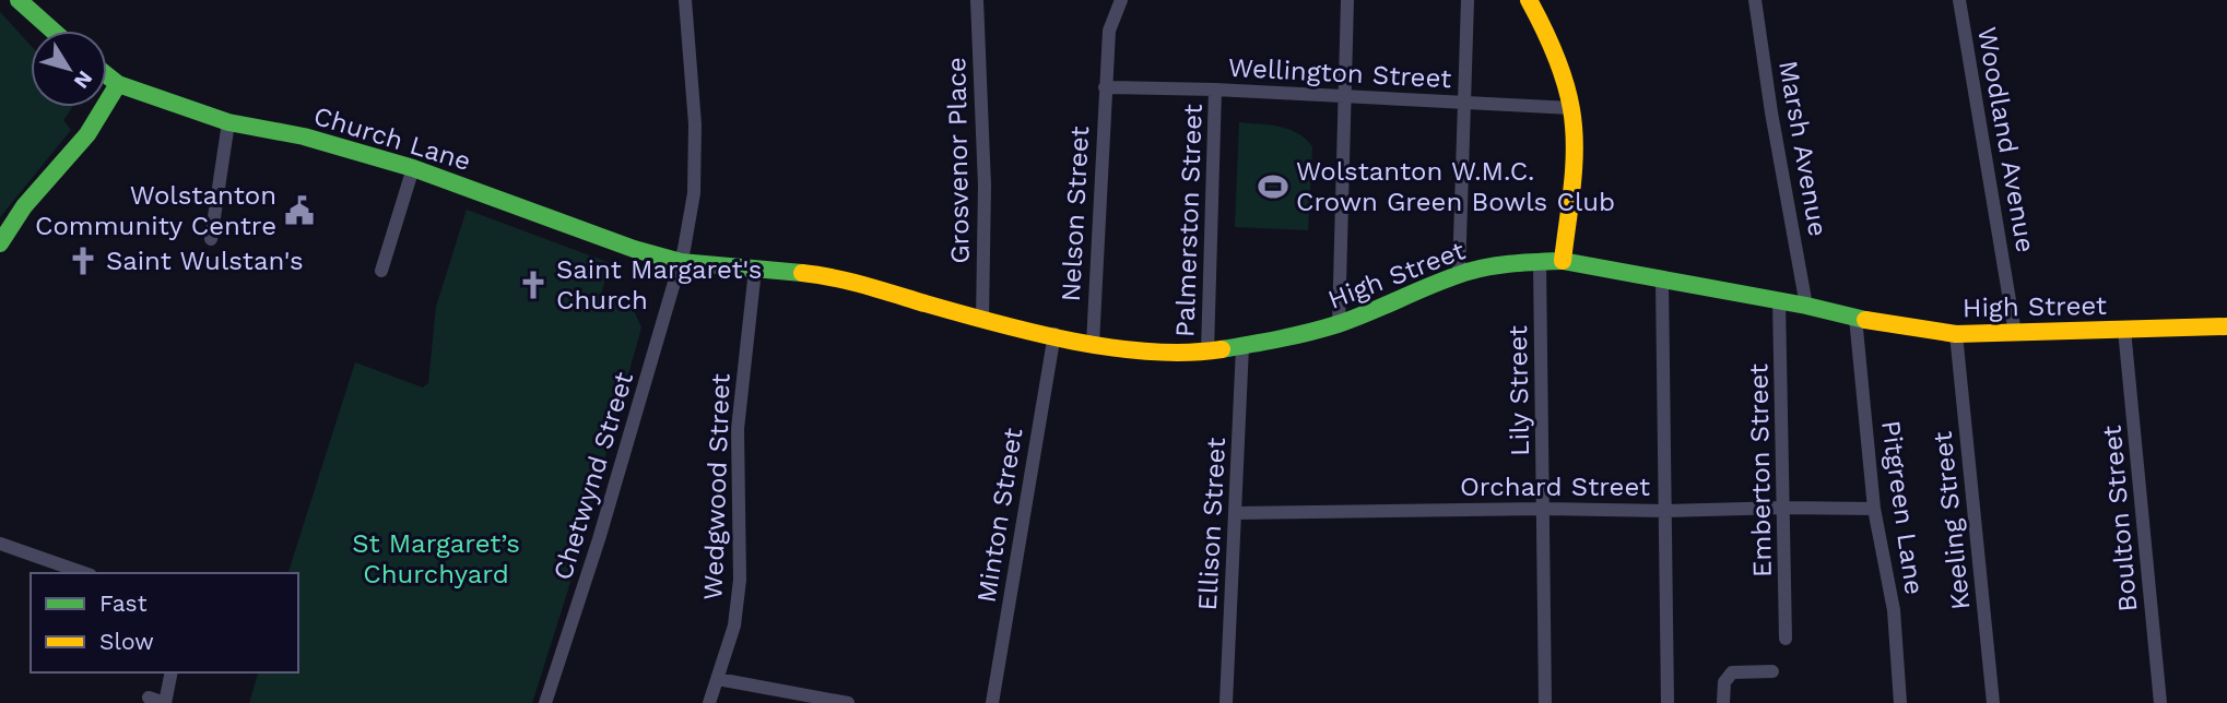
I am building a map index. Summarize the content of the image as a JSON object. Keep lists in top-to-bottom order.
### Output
{
  "streets": {
    "main road": ["Church Lane", "High Street"],
    "street": [
      "Wellington Street",
      "Woodland Avenue",
      "Marsh Avenue",
      "Grosvenor Place",
      "Nelson Street",
      "Palmerston Street",
      "Lily Street",
      "Emberton Street",
      "Chetwynd Street",
      "Wedgwood Street",
      "Orchard Street",
      "Pitgreen Lane",
      "Minton Street",
      "Boulton Street",
      "Keeling Street",
      "Ellison Street"
    ]
  },
  "crossings": [
    ["Wellington Street", "Nelson Street"],
    ["Wellington Street", "Palmerston Street"],
    ["Church Lane", "High Street"],
    ["Church Lane", "Chetwynd Street"],
    ["Woodland Avenue", "High Street"],
    ["Marsh Avenue", "High Street"],
    ["Grosvenor Place", "High Street"],
    ["Nelson Street", "High Street"],
    ["Palmerston Street", "High Street"],
    ["High Street", "Lily Street"],
    ["High Street", "Emberton Street"],
    ["High Street", "Chetwynd Street"],
    ["High Street", "Wedgwood Street"],
    ["High Street", "Pitgreen Lane"],
    ["High Street", "Minton Street"],
    ["High Street", "Boulton Street"],
    ["High Street", "Keeling Street"],
    ["High Street", "Ellison Street"],
    ["Lily Street", "Orchard Street"],
    ["Emberton Street", "Orchard Street"],
    ["Orchard Street", "Pitgreen Lane"],
    ["Orchard Street", "Ellison Street"]
  ],
  "parks": ["St Margaret’s Churchyard"],
  "places": {
    "sports": ["Wolstanton W.M.C. Crown Green Bowls Club"],
    "public building": ["Wolstanton Community Centre"],
    "church": ["Saint Wulstan's", "Saint Margaret's Church"]
  },
  "legend": ["Fast", "Slow"],
  "north": "bottom right"
}
